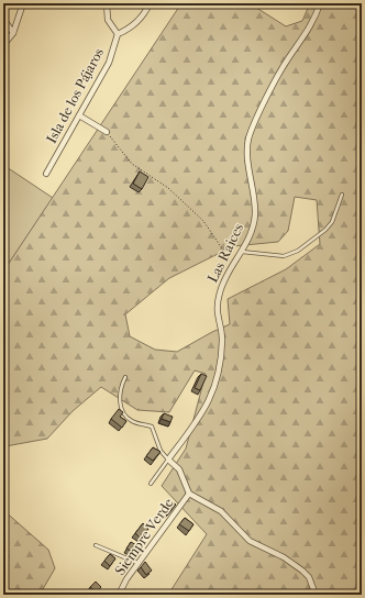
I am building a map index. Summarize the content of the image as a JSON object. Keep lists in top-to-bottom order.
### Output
{
  "streets": {
    "street": ["Isla de los Pájaros", "Las Raices", "Siempre Verde"]
  }
}
